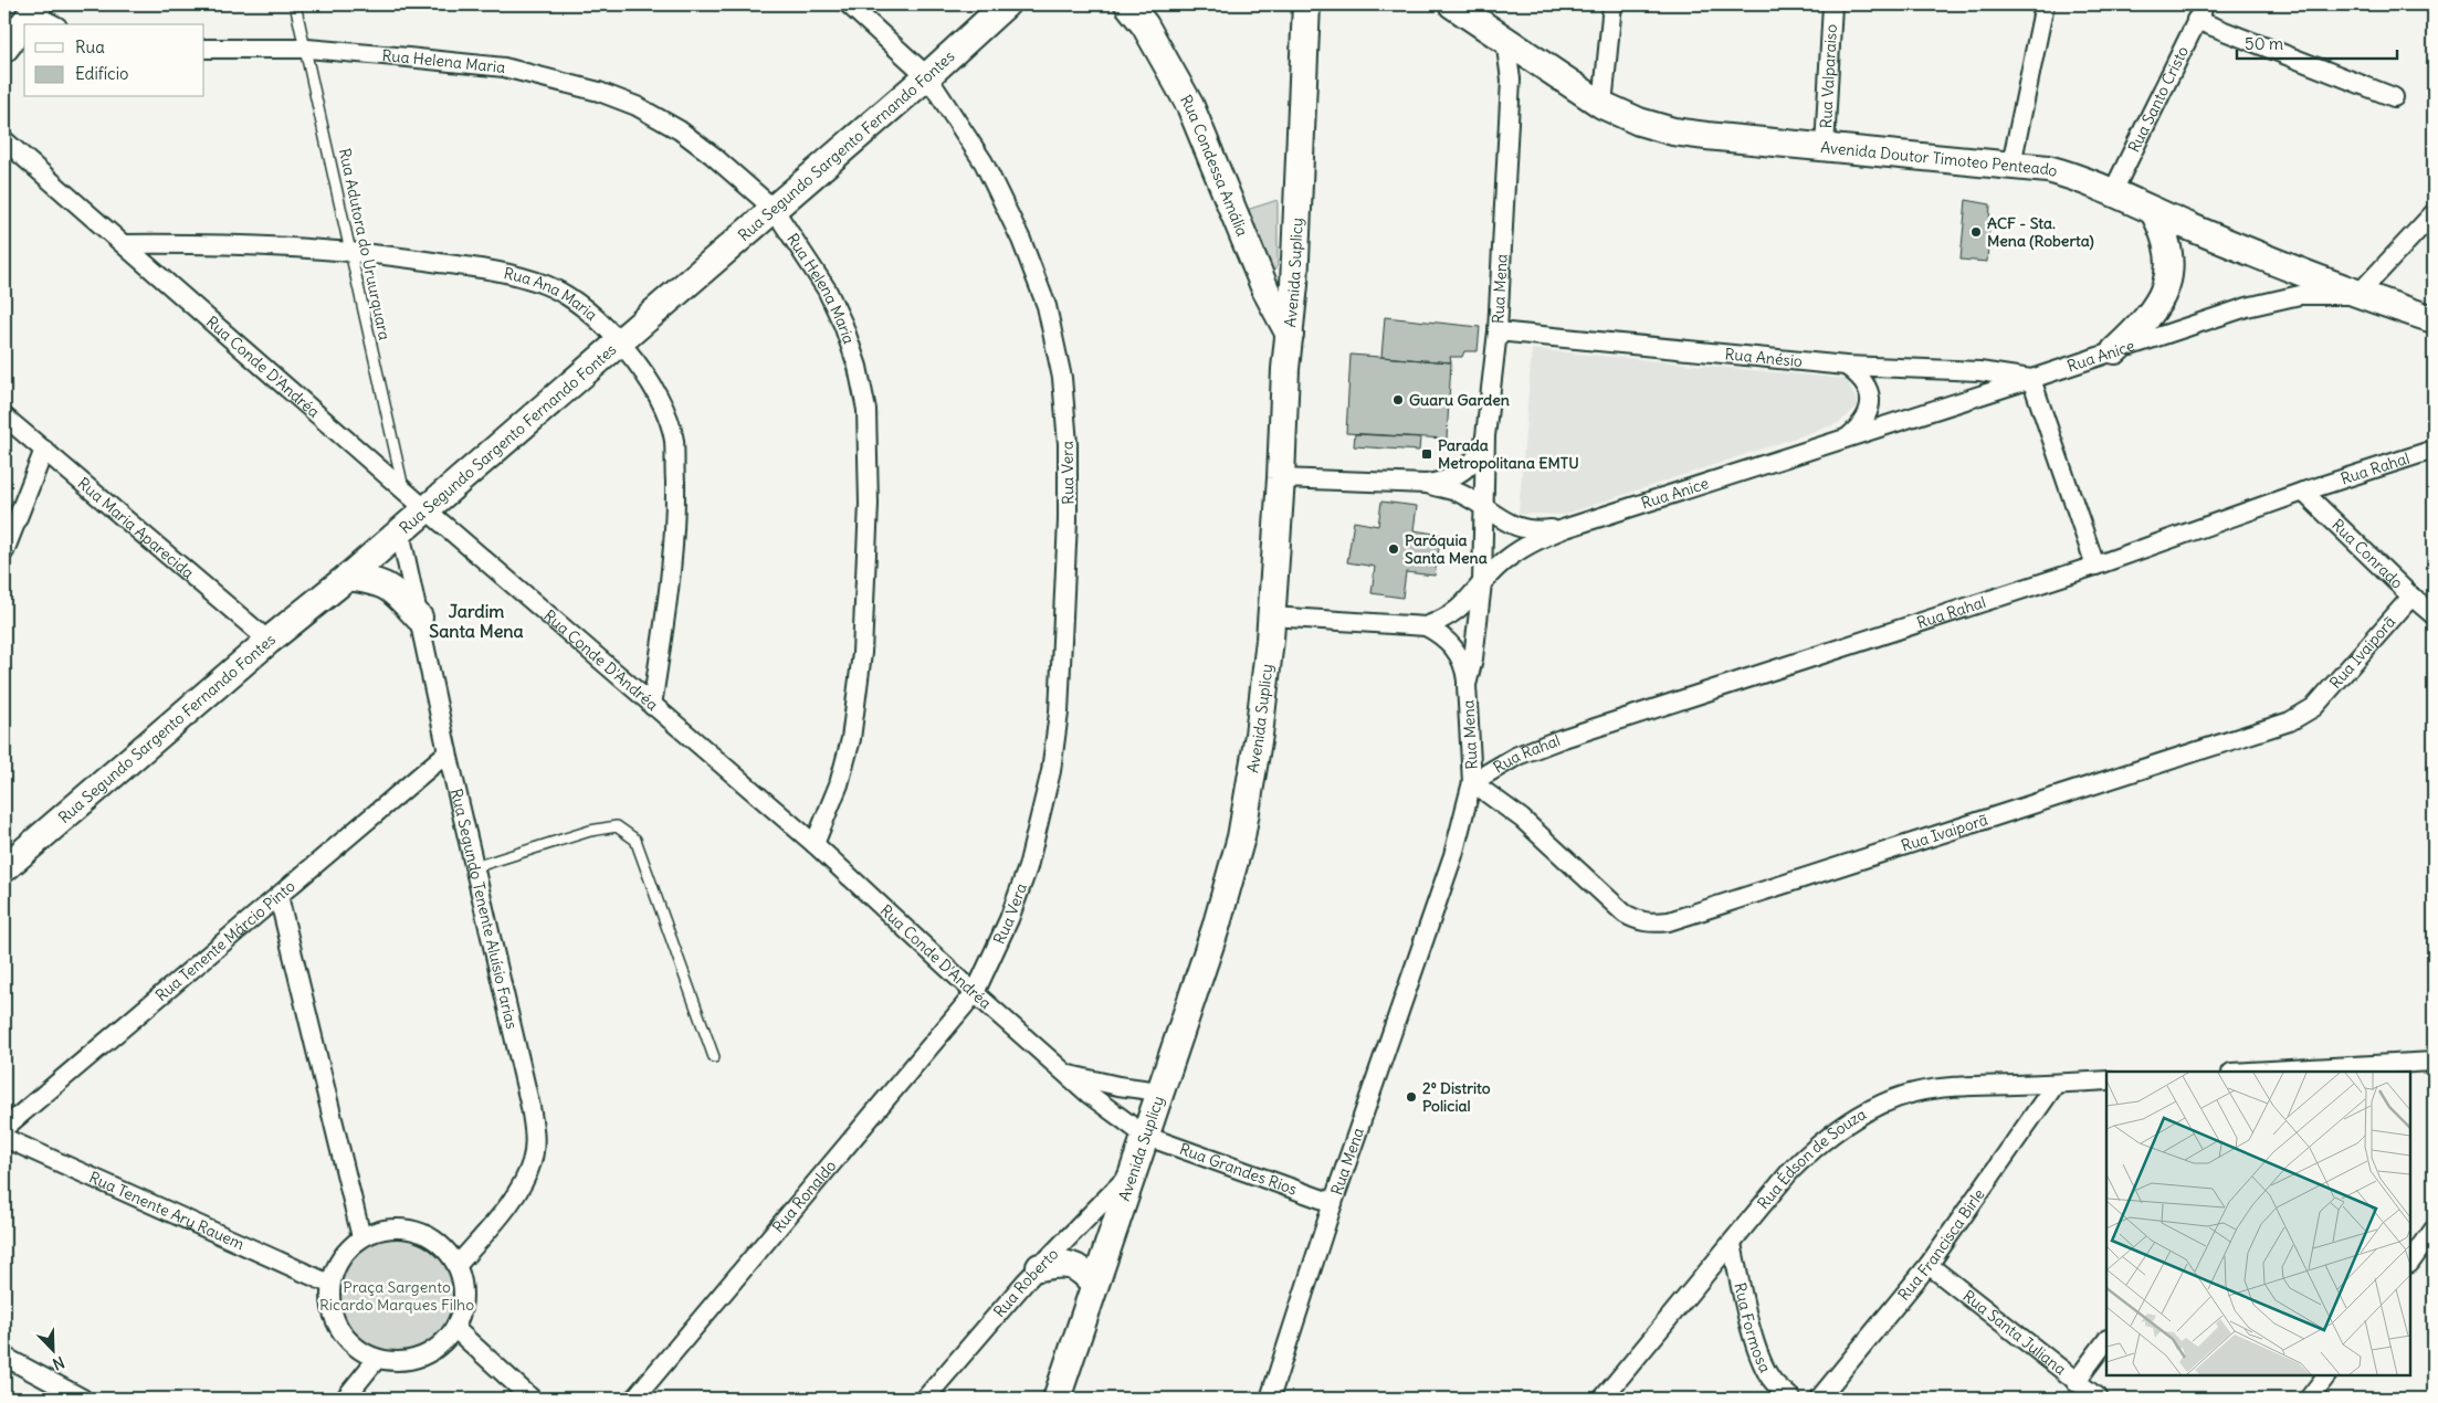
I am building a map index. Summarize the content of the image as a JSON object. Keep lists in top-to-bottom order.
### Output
{
  "streets": {
    "street": [
      "Rua Helena Maria",
      "Rua Valparaiso",
      "Rua Santo Cristo",
      "Rua Segundo Sargento Fernando Fontes",
      "Avenida Doutor Timoteo Penteado",
      "Rua Condessa Amália",
      "Avenida Suplicy",
      "Rua Mena",
      "Rua Ana Maria",
      "Rua Anice",
      "Rua Anésio",
      "Rua Conde D'Andréa",
      "Rua Rahal",
      "Rua Vera",
      "Rua Maria Aparecida",
      "Rua Conrado",
      "Rua Ivaiporã",
      "Rua Segundo Tenente Aluísio Farias",
      "Rua Tenente Márcio Pinto",
      "Rua Édson de Souza",
      "Rua Grandes Rios",
      "Rua Ronaldo",
      "Rua Tenente Ary Rauem",
      "Rua Francisca Birle",
      "Rua Roberto",
      "Rua Formosa",
      "Rua Santa Juliana"
    ],
    "lane": ["Rua Adutora do Uruurquara"]
  },
  "crossings": [
    ["Rua Helena Maria", "Rua Segundo Sargento Fernando Fontes"],
    ["Rua Helena Maria", "Rua Adutora do Uruurquara"],
    ["Rua Helena Maria", "Rua Conde D'Andréa"],
    ["Rua Valparaiso", "Avenida Doutor Timoteo Penteado"],
    ["Rua Santo Cristo", "Avenida Doutor Timoteo Penteado"],
    ["Rua Segundo Sargento Fernando Fontes", "Rua Ana Maria"],
    ["Rua Segundo Sargento Fernando Fontes", "Rua Conde D'Andréa"],
    ["Rua Segundo Sargento Fernando Fontes", "Rua Vera"],
    ["Rua Segundo Sargento Fernando Fontes", "Rua Maria Aparecida"],
    ["Rua Segundo Sargento Fernando Fontes", "Rua Segundo Tenente Aluísio Farias"],
    ["Avenida Doutor Timoteo Penteado", "Rua Mena"],
    ["Avenida Doutor Timoteo Penteado", "Rua Anice"],
    ["Rua Condessa Amália", "Avenida Suplicy"],
    ["Rua Adutora do Uruurquara", "Rua Ana Maria"],
    ["Rua Adutora do Uruurquara", "Rua Conde D'Andréa"],
    ["Avenida Suplicy", "Rua Conde D'Andréa"],
    ["Avenida Suplicy", "Rua Grandes Rios"],
    ["Avenida Suplicy", "Rua Roberto"],
    ["Rua Mena", "Rua Anice"],
    ["Rua Mena", "Rua Anésio"],
    ["Rua Mena", "Rua Rahal"],
    ["Rua Mena", "Rua Ivaiporã"],
    ["Rua Mena", "Rua Grandes Rios"],
    ["Rua Ana Maria", "Rua Conde D'Andréa"],
    ["Rua Anice", "Rua Anésio"],
    ["Rua Conde D'Andréa", "Rua Vera"],
    ["Rua Conde D'Andréa", "Rua Grandes Rios"],
    ["Rua Conde D'Andréa", "Rua Ronaldo"],
    ["Rua Rahal", "Rua Conrado"],
    ["Rua Rahal", "Rua Ivaiporã"],
    ["Rua Vera", "Rua Ronaldo"],
    ["Rua Conrado", "Rua Ivaiporã"],
    ["Rua Segundo Tenente Aluísio Farias", "Rua Tenente Márcio Pinto"],
    ["Rua Segundo Tenente Aluísio Farias", "Rua Tenente Ary Rauem"],
    ["Rua Édson de Souza", "Rua Francisca Birle"],
    ["Rua Édson de Souza", "Rua Formosa"],
    ["Rua Francisca Birle", "Rua Santa Juliana"]
  ],
  "districts": ["Jardim Santa Mena"],
  "parks": ["Praça Sargento Ricardo Marques Filho"],
  "places": {
    "other": [
      "ACF - Sta. Mena (Roberta)",
      "Guaru Garden",
      "Paróquia Santa Mena",
      "2º Distrito Policial"
    ],
    "transit": ["Parada Metropolitana EMTU"]
  },
  "legend": ["Rua", "Edifício"],
  "scale_bar": "50 m",
  "north": "bottom right"
}
